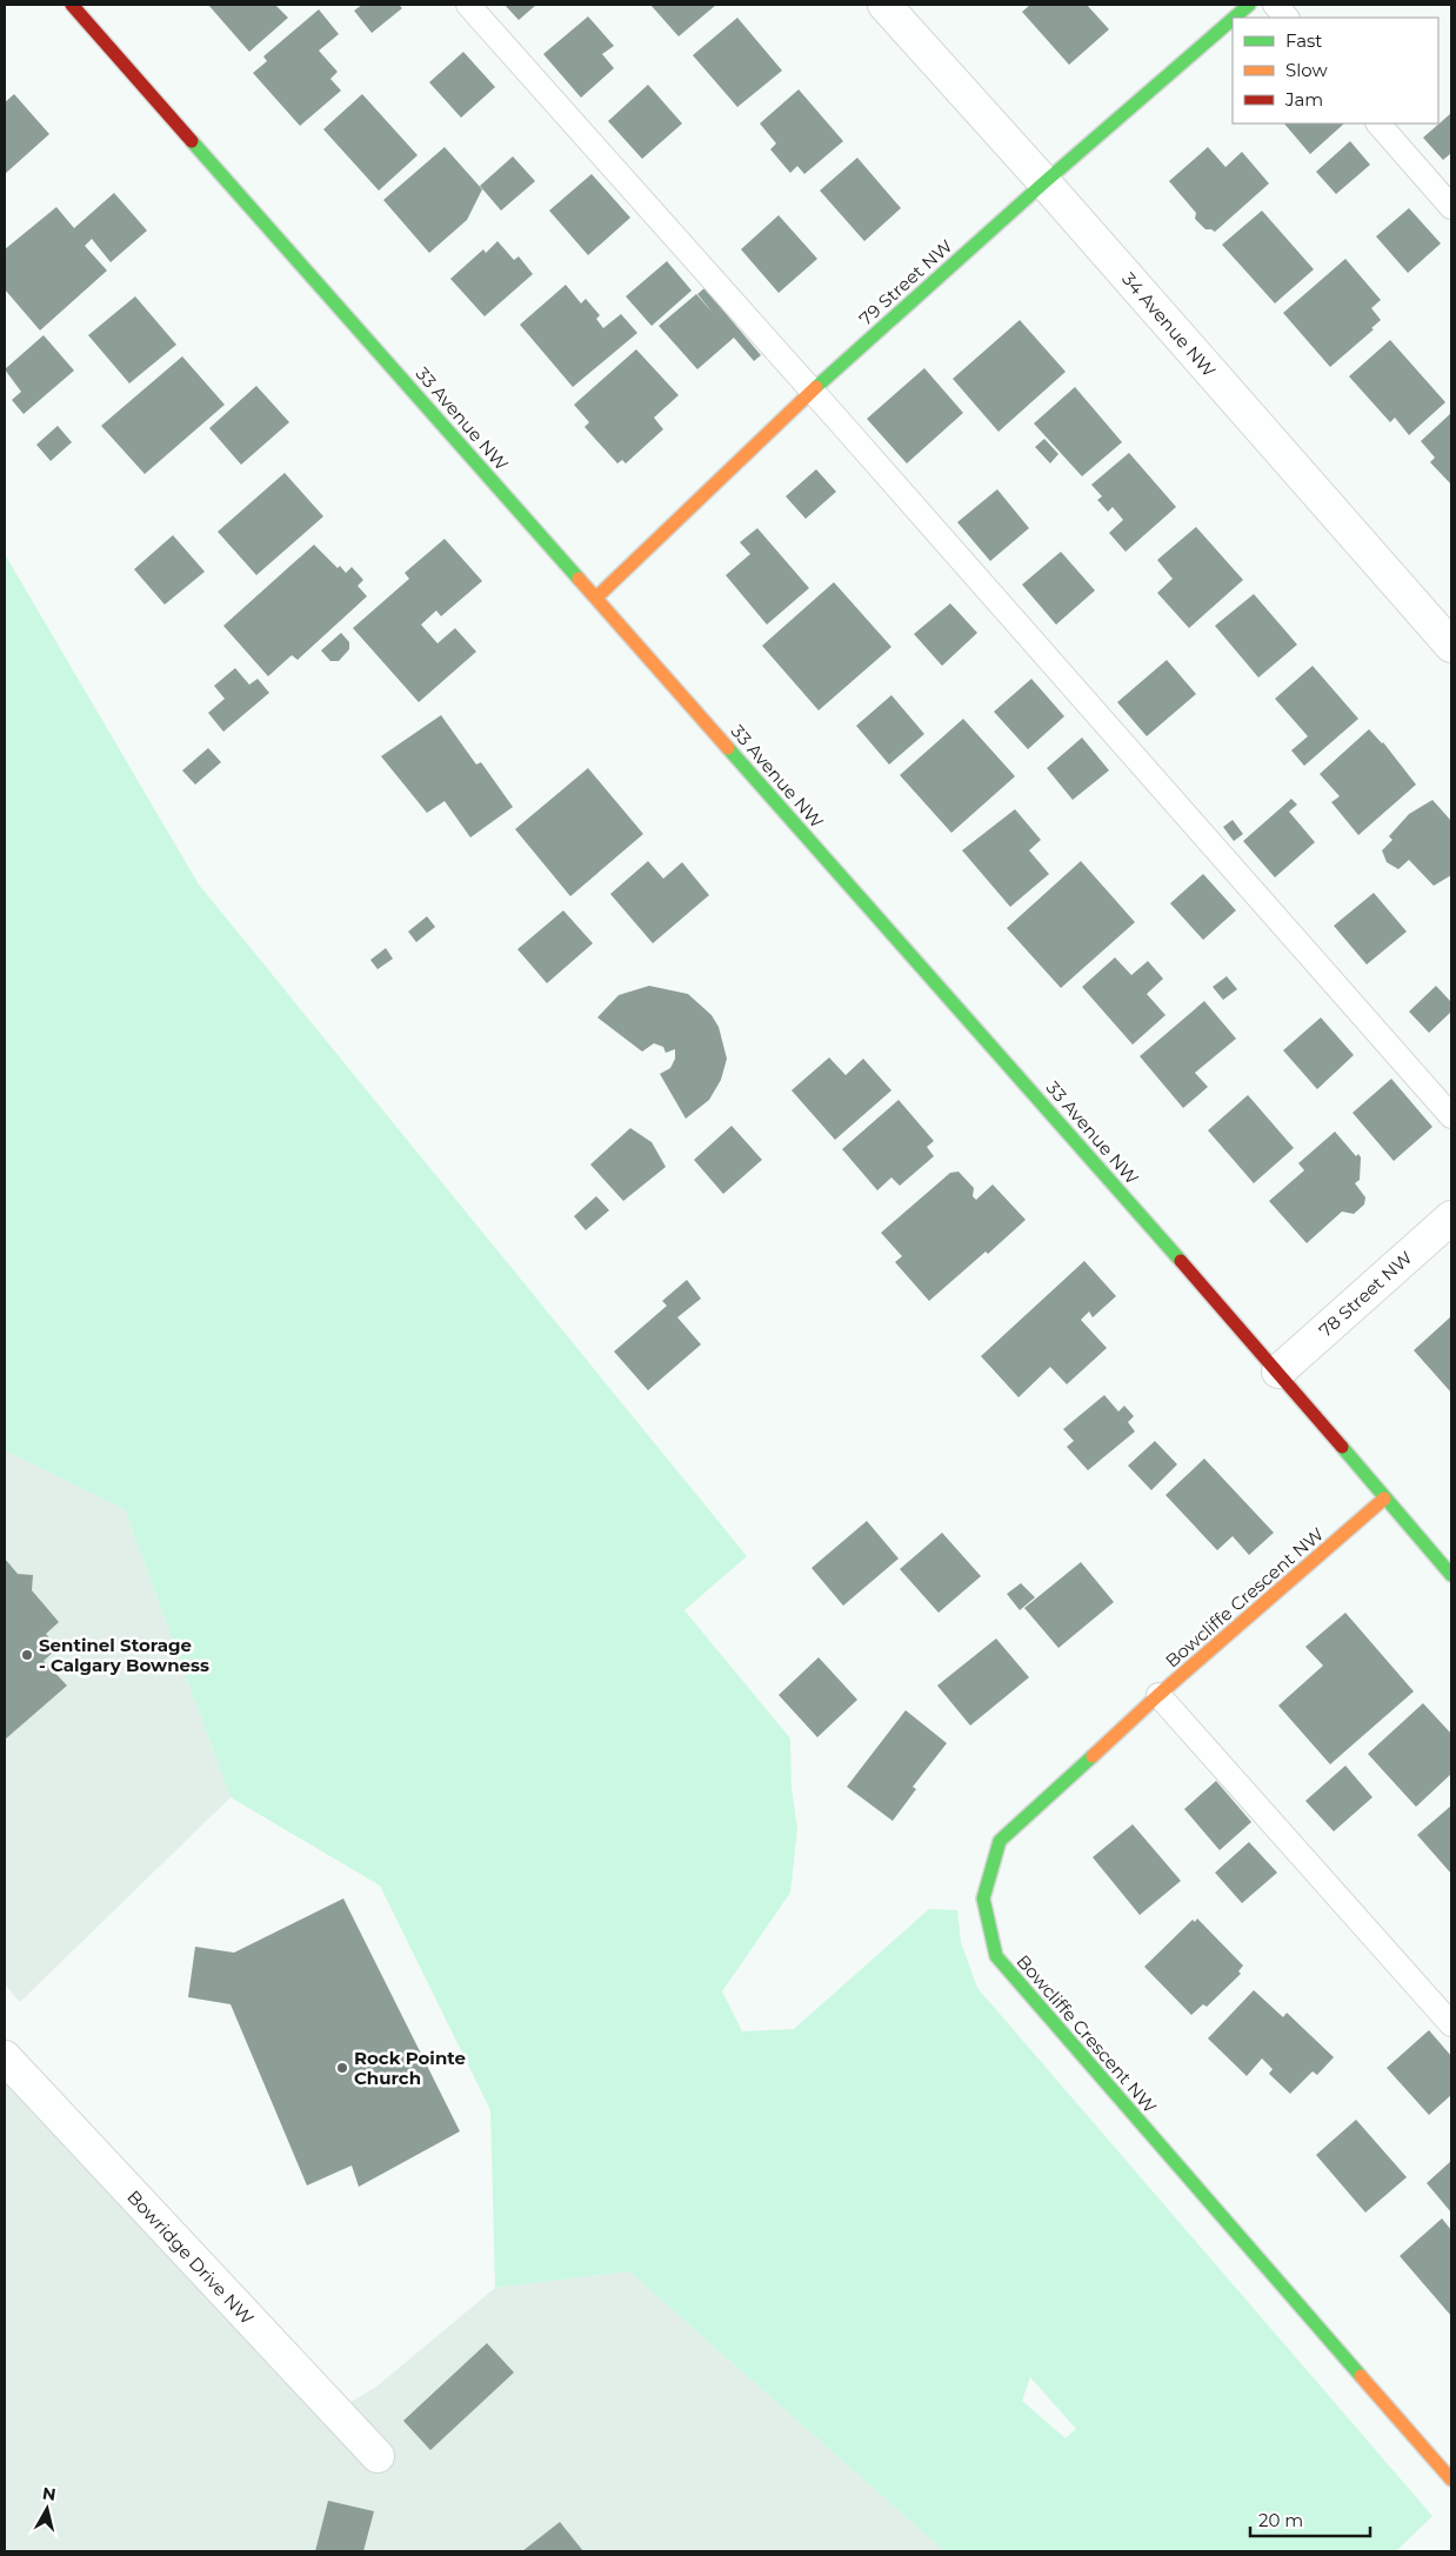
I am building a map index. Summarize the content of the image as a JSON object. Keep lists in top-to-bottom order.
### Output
{
  "streets": {
    "street": [
      "79 Street NW",
      "34 Avenue NW",
      "33 Avenue NW",
      "78 Street NW",
      "Bowcliffe Crescent NW",
      "Bowridge Drive NW"
    ]
  },
  "crossings": [
    ["79 Street NW", "34 Avenue NW"],
    ["79 Street NW", "33 Avenue NW"],
    ["33 Avenue NW", "78 Street NW"],
    ["33 Avenue NW", "Bowcliffe Crescent NW"]
  ],
  "places": ["Sentinel Storage - Calgary Bowness", "Rock Pointe Church"],
  "legend": ["Fast", "Slow", "Jam"],
  "scale_bar": "20 m",
  "north": "top"
}
